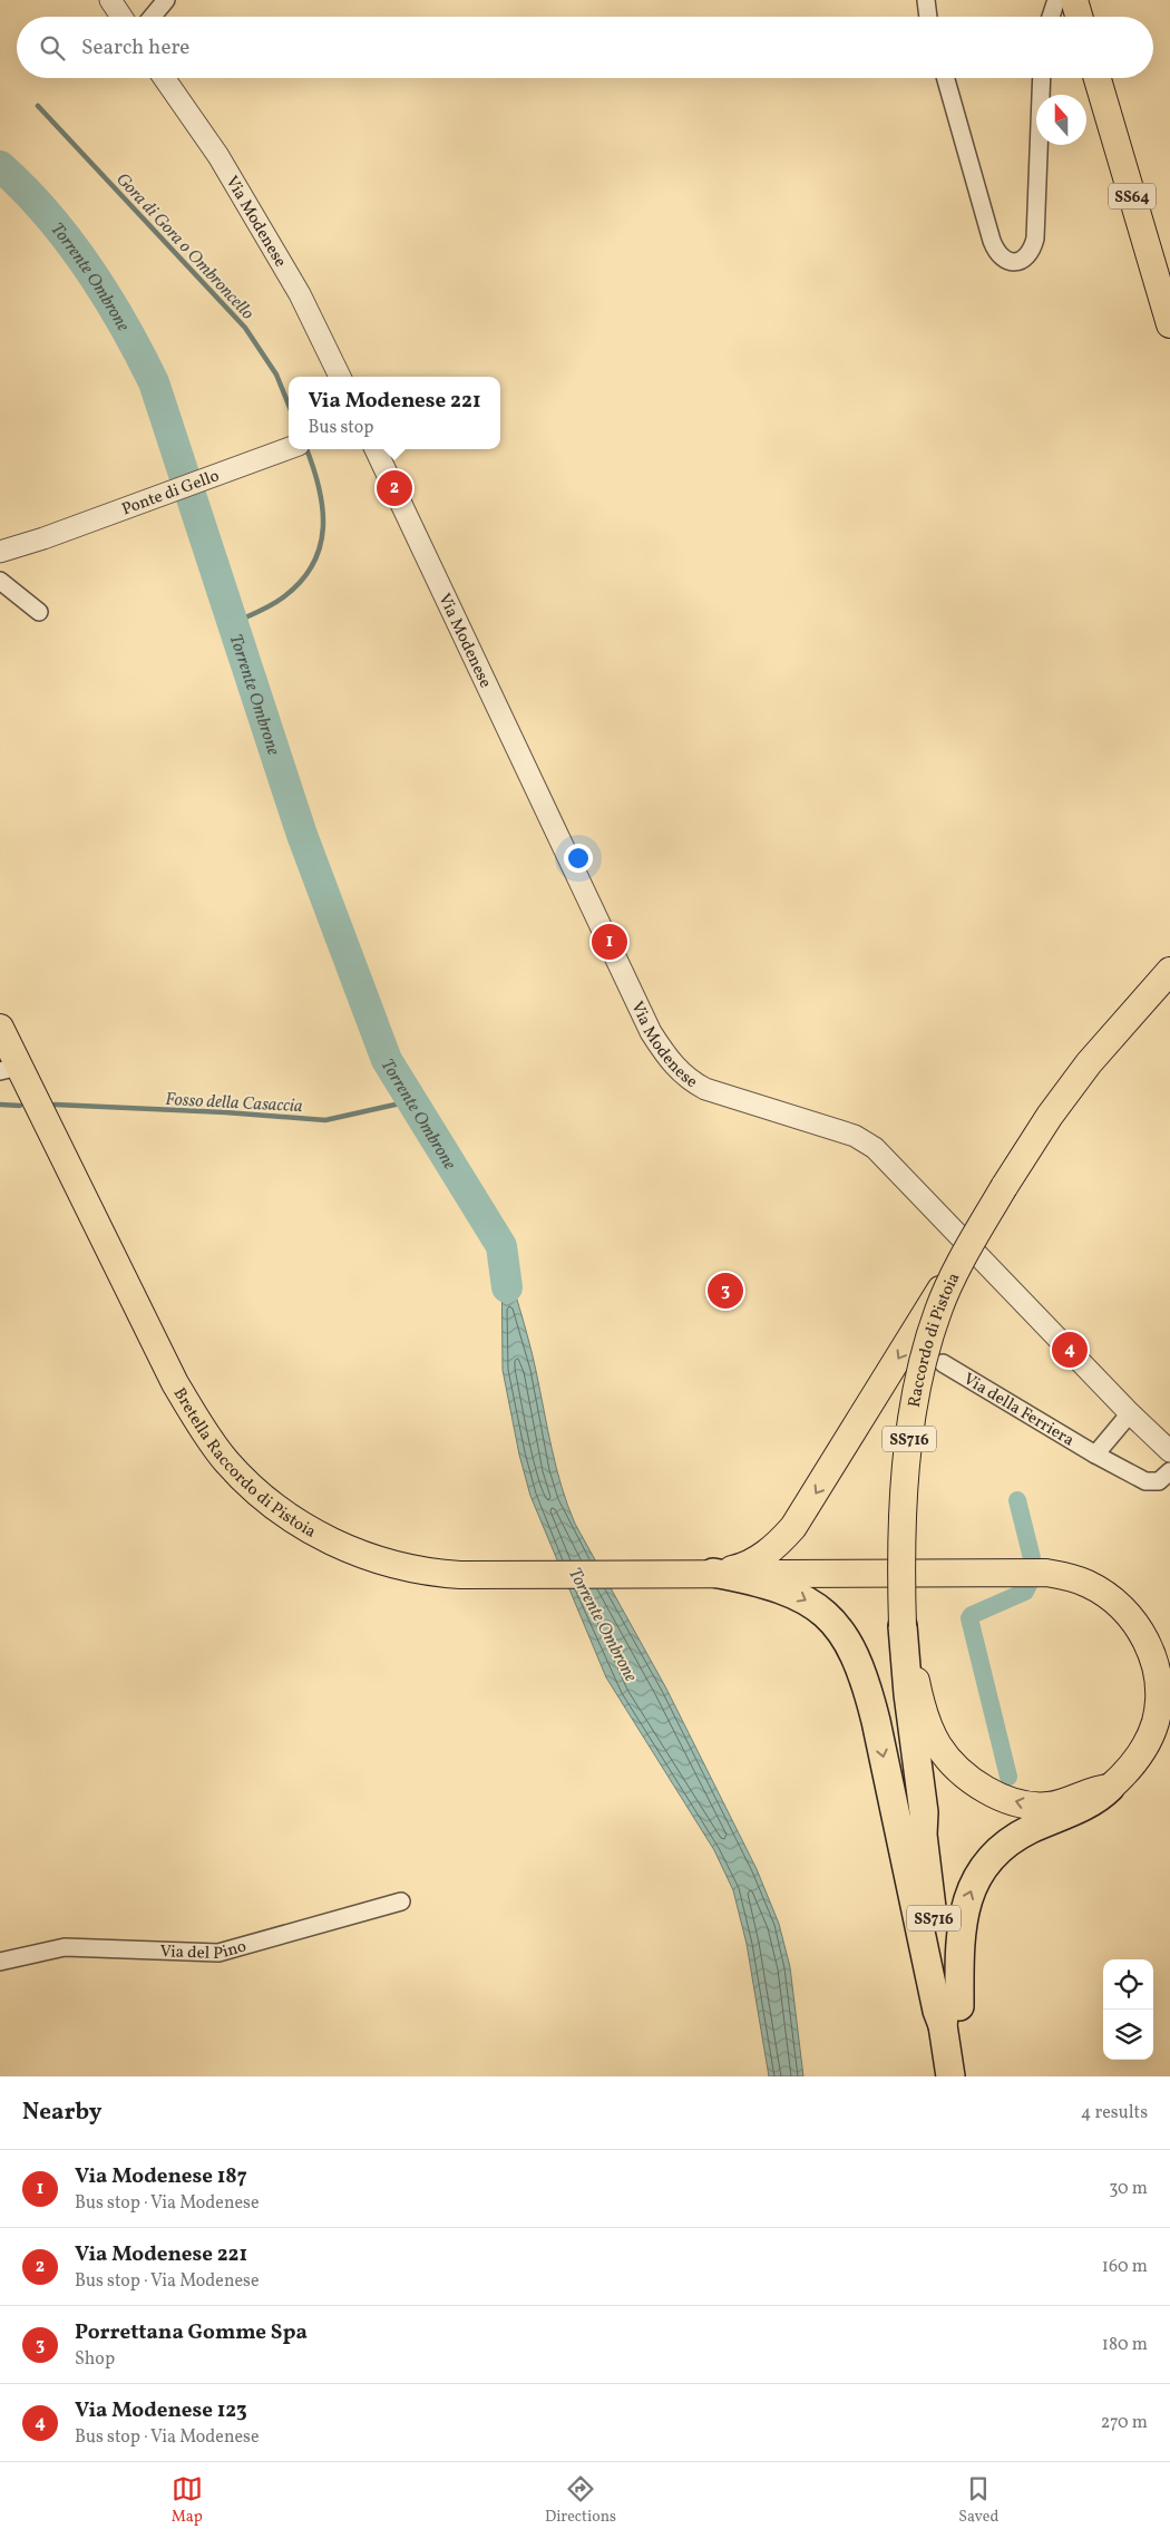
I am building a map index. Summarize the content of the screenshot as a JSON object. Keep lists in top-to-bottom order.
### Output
{
  "streets": {
    "highway": ["Raccordo di Pistoia", "SS716"],
    "main road": ["SS64", "Bretella Raccordo di Pistoia"],
    "street": [
      "Via Modenese",
      "Ponte di Gello",
      "Via della Ferriera",
      "Via del Pino"
    ]
  },
  "water": ["Gora di Gora o Ombroncello", "Torrente Ombrone", "Fosso della Casaccia"],
  "north": "top",
  "page": {
    "search": "Search here",
    "popup": ["Via Modenese 221", "Bus stop"],
    "pins": [
      "2",
      "1",
      "3",
      "4"
    ],
    "heading": ["Nearby", "4 results"],
    "list": [
      {
        "mark": "1",
        "name": "Via Modenese 187",
        "note": "Bus stop · Via Modenese",
        "value": "30 m"
      },
      {
        "mark": "2",
        "name": "Via Modenese 221",
        "note": "Bus stop · Via Modenese",
        "value": "160 m"
      },
      {
        "mark": "3",
        "name": "Porrettana Gomme Spa",
        "note": "Shop",
        "value": "180 m"
      },
      {
        "mark": "4",
        "name": "Via Modenese 123",
        "note": "Bus stop · Via Modenese",
        "value": "270 m"
      }
    ],
    "nav": ["Map", "Directions", "Saved"]
  }
}
